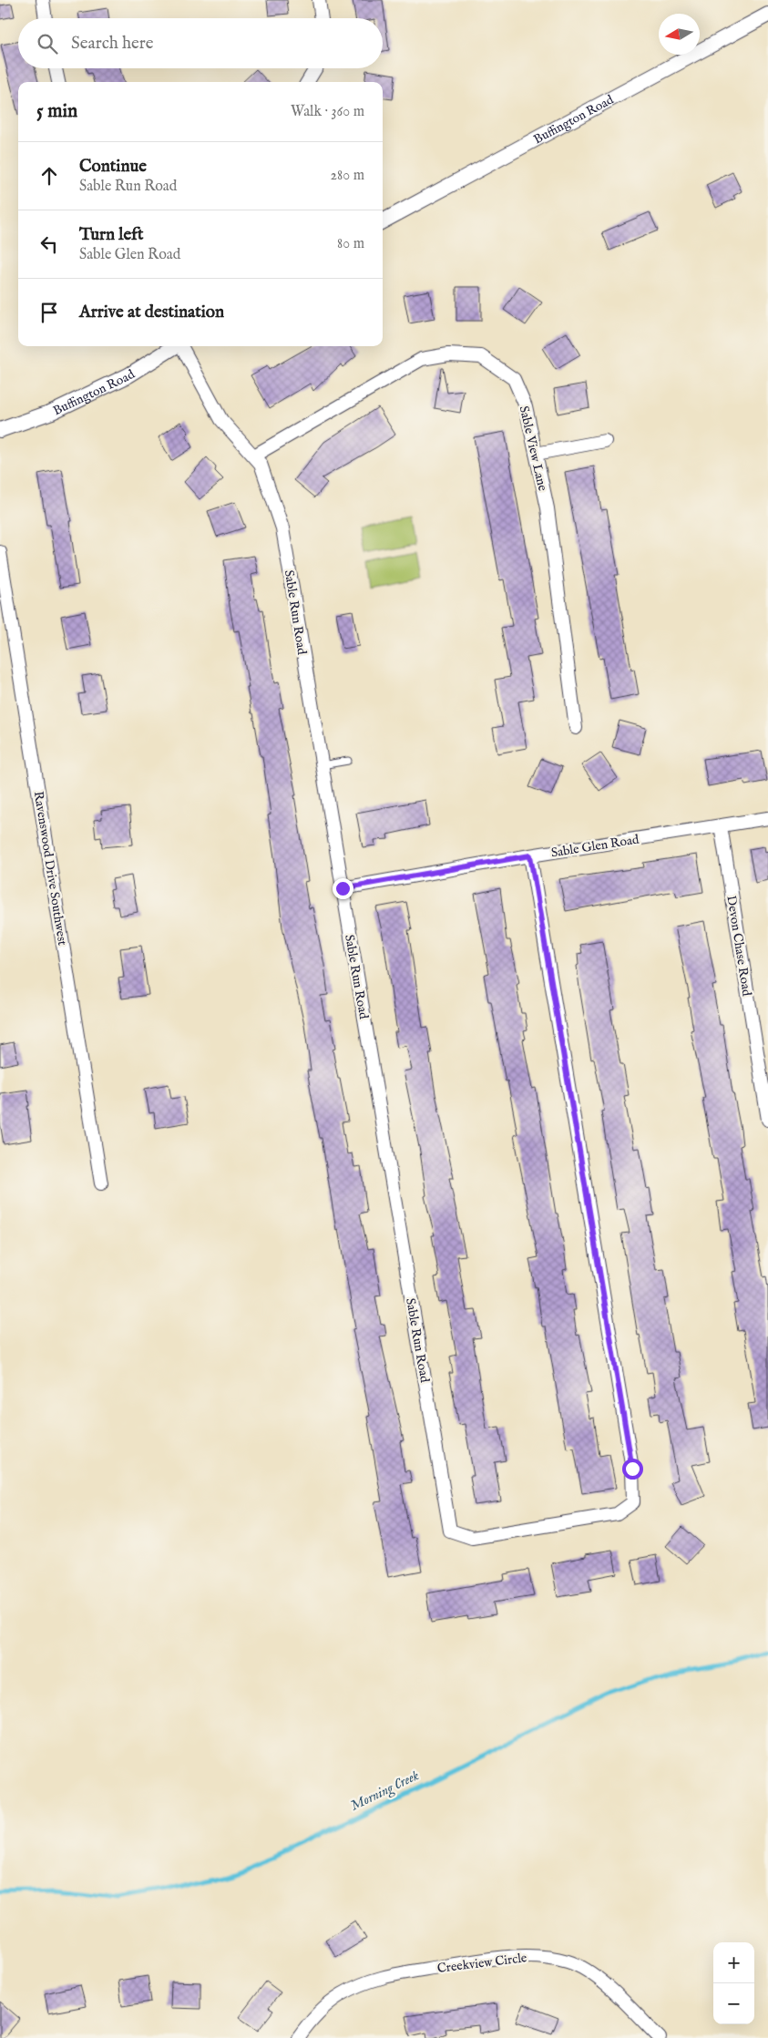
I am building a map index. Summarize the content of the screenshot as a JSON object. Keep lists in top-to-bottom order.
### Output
{
  "streets": {
    "street": [
      "Buffington Road",
      "Sable View Lane",
      "Sable Run Road",
      "Sable Glen Road",
      "Ravenswood Drive Southwest",
      "Devon Chase Road",
      "Creekview Circle"
    ]
  },
  "crossings": [
    ["Sable View Lane", "Sable Run Road"],
    ["Sable Run Road", "Sable Glen Road"],
    ["Sable Glen Road", "Devon Chase Road"]
  ],
  "water": ["Morning Creek"],
  "north": "left",
  "page": {
    "search": "Search here",
    "heading": ["5 min", "Walk · 360 m"],
    "list": [
      ["Continue", "Sable Run Road", "280 m"],
      ["Turn left", "Sable Glen Road", "80 m"],
      "Arrive at destination"
    ],
    "map_buttons": ["+", "−"]
  }
}
